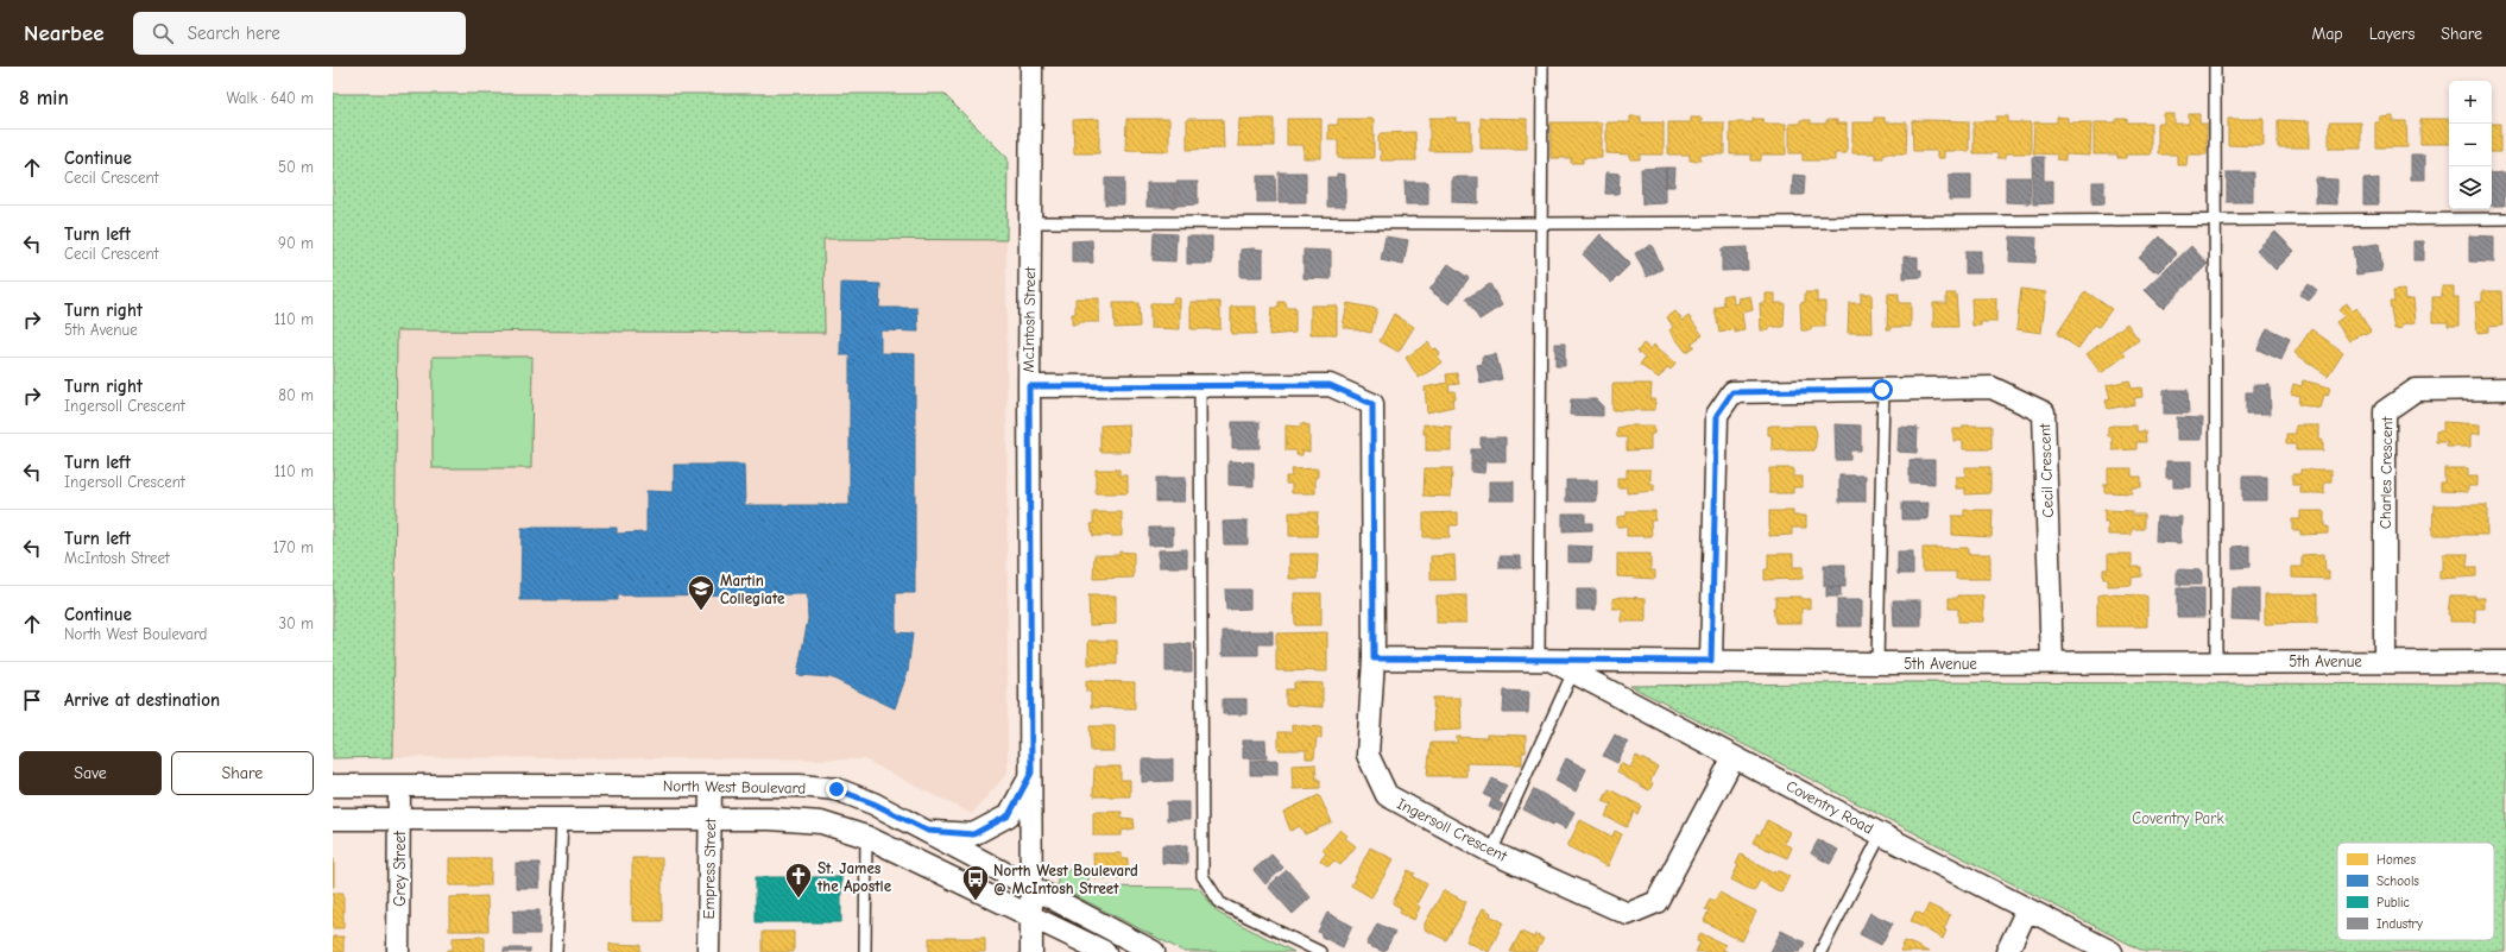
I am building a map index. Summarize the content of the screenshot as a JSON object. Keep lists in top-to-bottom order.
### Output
{
  "streets": {
    "street": [
      "McIntosh Street",
      "Cecil Crescent",
      "Charles Crescent",
      "5th Avenue",
      "North West Boulevard",
      "Coventry Road",
      "Ingersoll Crescent",
      "Grey Street",
      "Empress Street"
    ]
  },
  "crossings": [
    ["McIntosh Street", "North West Boulevard"],
    ["McIntosh Street", "Ingersoll Crescent"],
    ["Cecil Crescent", "5th Avenue"],
    ["Charles Crescent", "5th Avenue"],
    ["5th Avenue", "Coventry Road"],
    ["5th Avenue", "Ingersoll Crescent"],
    ["North West Boulevard", "Grey Street"],
    ["North West Boulevard", "Empress Street"],
    ["Coventry Road", "Ingersoll Crescent"]
  ],
  "parks": ["Coventry Park"],
  "places": {
    "school or university": ["Martin Collegiate"],
    "church": ["St. James the Apostle"],
    "bus stop": ["North West Boulevard @ McIntosh Street"]
  },
  "legend": [
    "Homes",
    "Schools",
    "Public",
    "Industry"
  ],
  "page": {
    "header": "Nearbee",
    "search": "Search here",
    "nav": ["Map", "Layers", "Share"],
    "heading": ["8 min", "Walk · 640 m"],
    "map_buttons": ["+", "−"],
    "list": [
      ["Continue", "Cecil Crescent", "50 m"],
      ["Turn left", "Cecil Crescent", "90 m"],
      ["Turn right", "5th Avenue", "110 m"],
      ["Turn right", "Ingersoll Crescent", "80 m"],
      ["Turn left", "Ingersoll Crescent", "110 m"],
      ["Turn left", "McIntosh Street", "170 m"],
      ["Continue", "North West Boulevard", "30 m"],
      "Arrive at destination"
    ],
    "buttons": ["Save", "Share"]
  }
}
